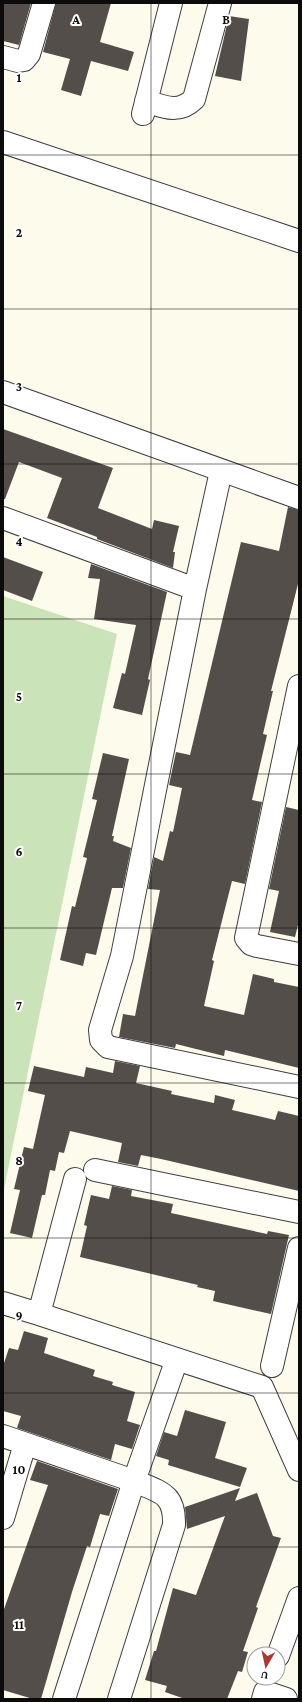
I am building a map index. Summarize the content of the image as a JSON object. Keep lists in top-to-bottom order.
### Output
{
  "north": "bottom",
  "grid": {
    "columns": ["A", "B"],
    "rows": [
      "1",
      "2",
      "3",
      "4",
      "5",
      "6",
      "7",
      "8",
      "9",
      "10",
      "11"
    ]
  }
}
